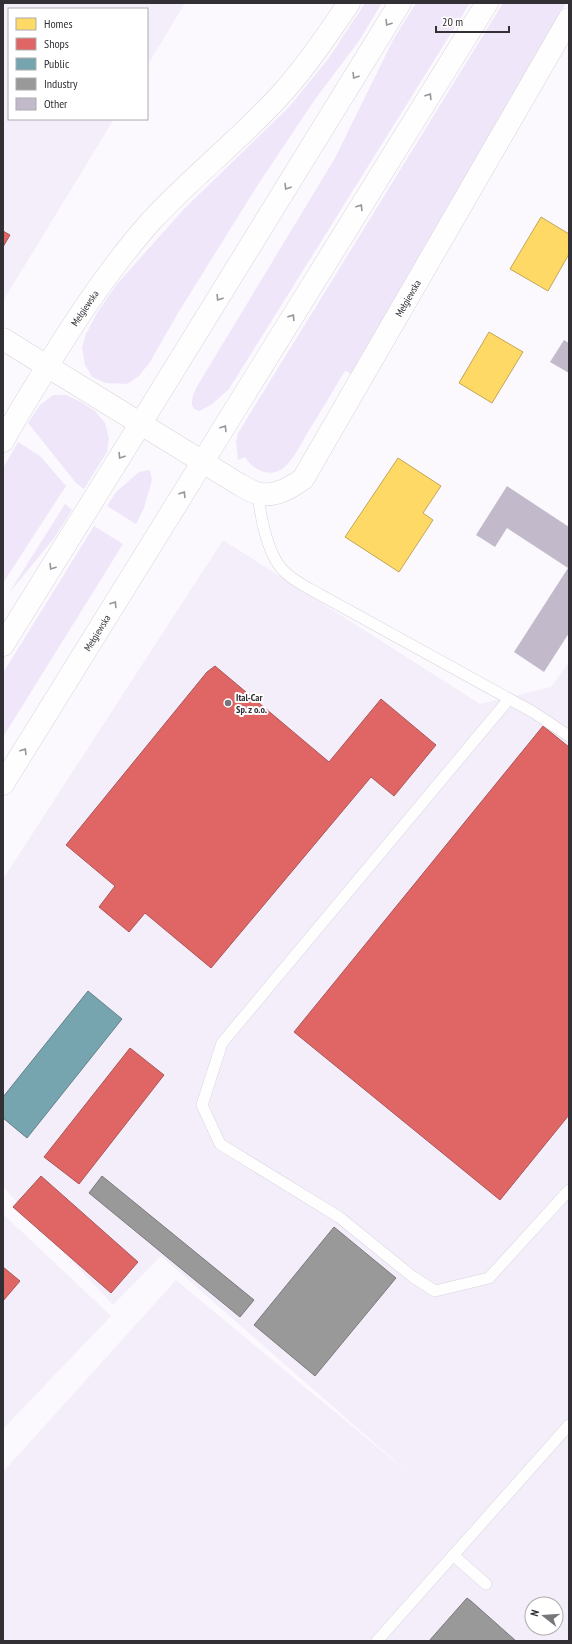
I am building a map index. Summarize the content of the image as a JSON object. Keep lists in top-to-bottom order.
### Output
{
  "streets": {
    "main road": ["Mełgiewska"]
  },
  "places": ["Ital-Car Sp. z o.o."],
  "legend": [
    "Homes",
    "Shops",
    "Public",
    "Industry",
    "Other"
  ],
  "scale_bar": "20 m",
  "north": "left"
}
